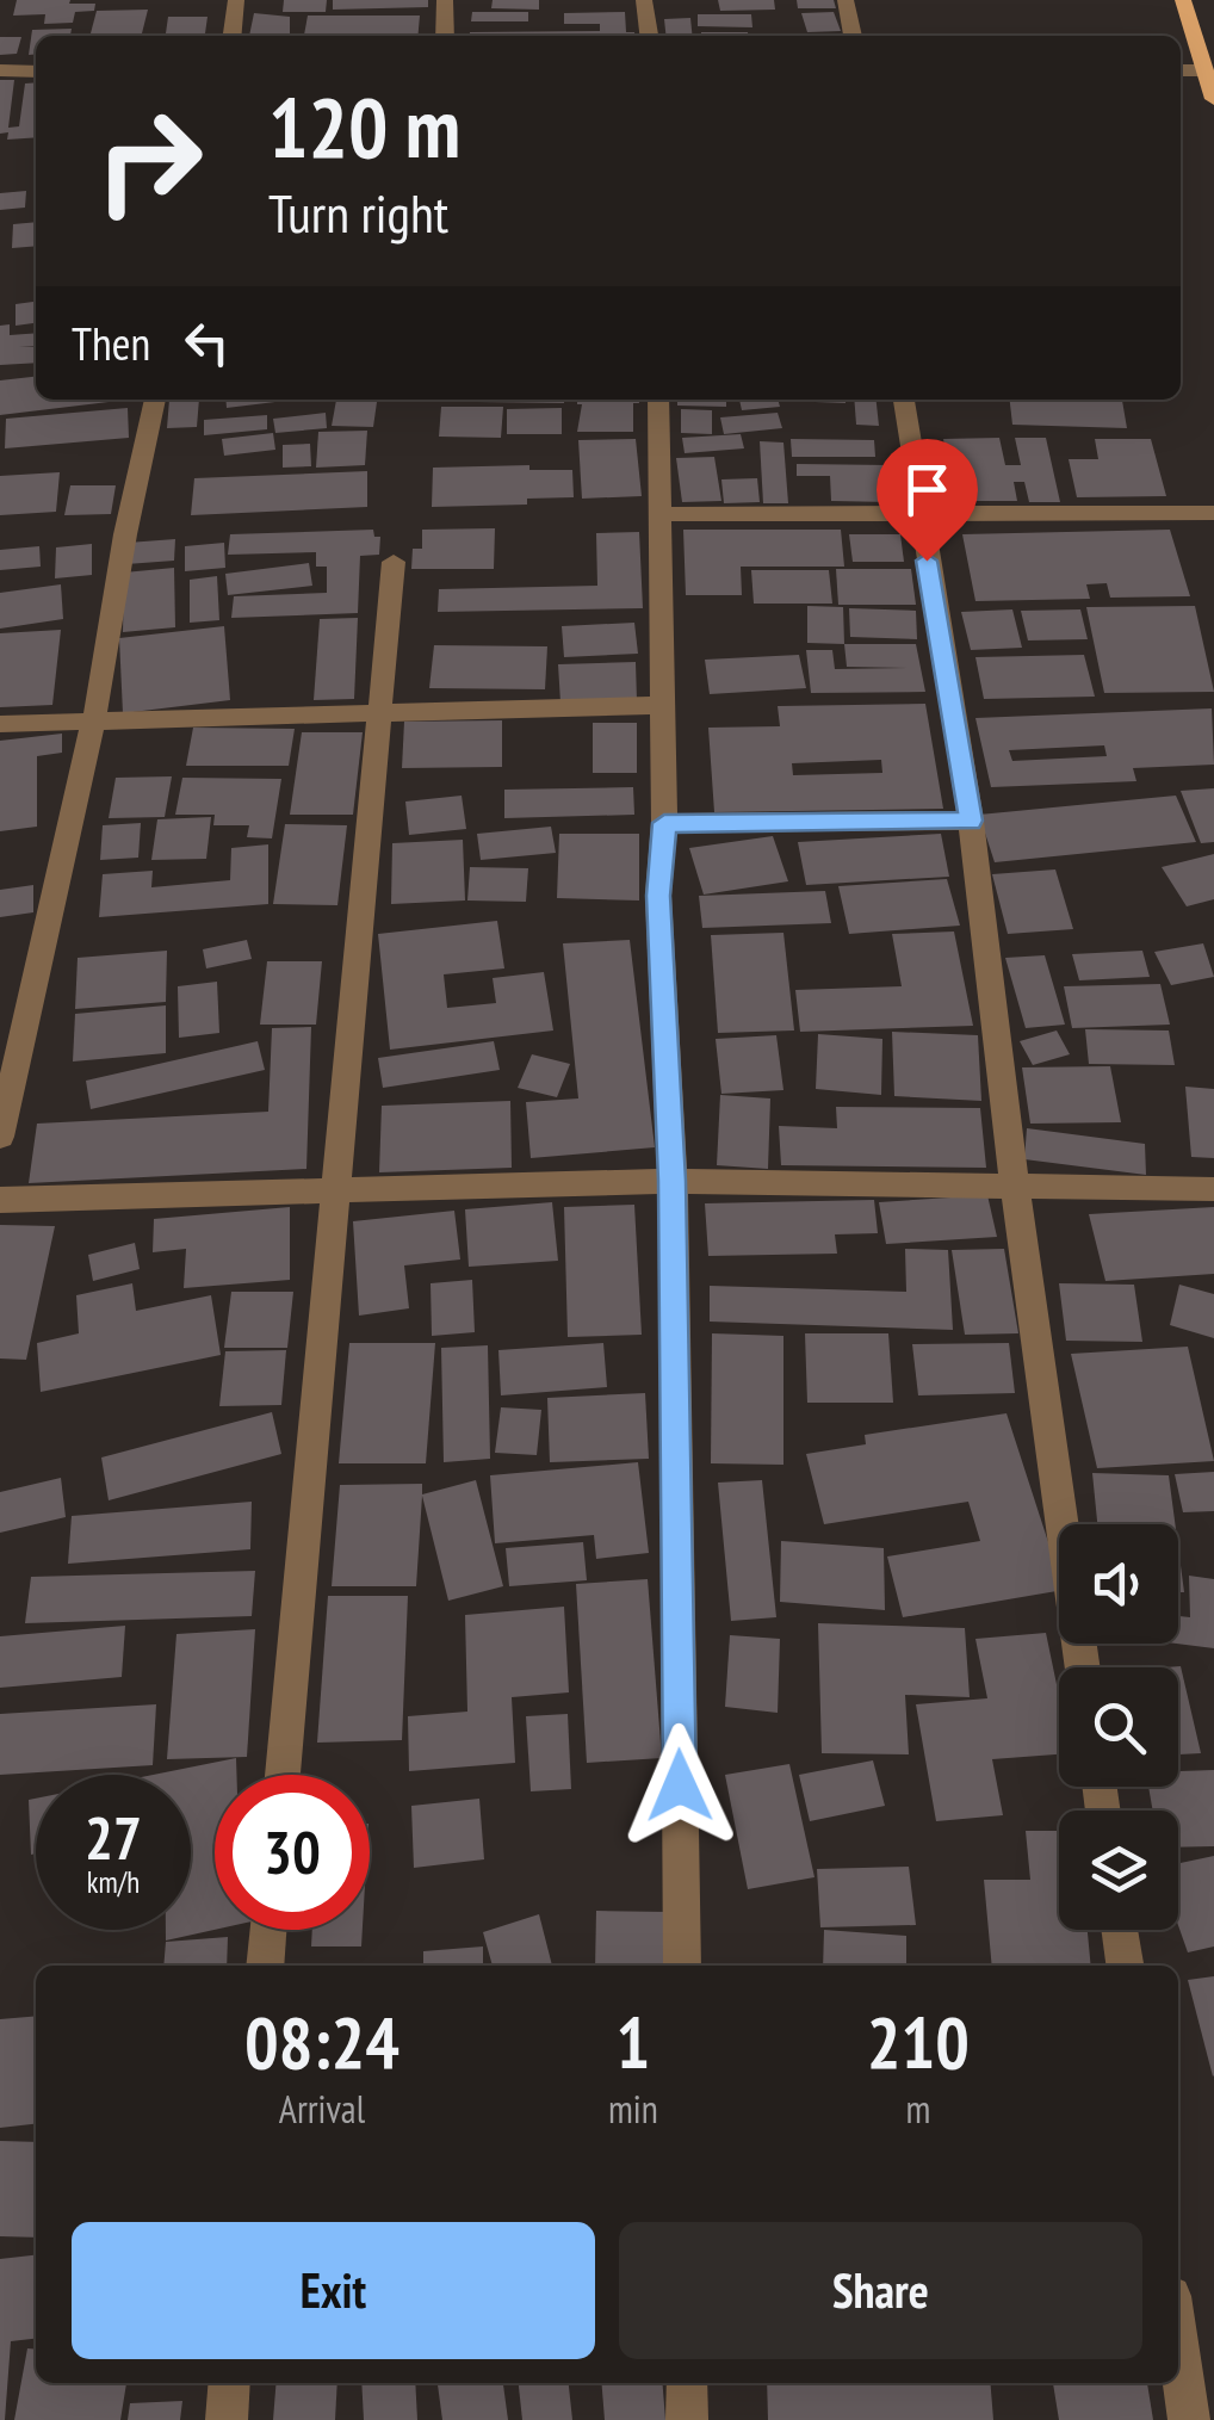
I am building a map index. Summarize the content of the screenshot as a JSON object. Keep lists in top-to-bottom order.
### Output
{
  "page": {
    "turn": ["120 m", "Turn right"],
    "then": "Then",
    "speed": "27 km/h",
    "limit": "30",
    "eta": [
      "08:24",
      "Arrival",
      "1",
      "min",
      "210",
      "m"
    ],
    "buttons": ["Exit", "Share"]
  }
}
